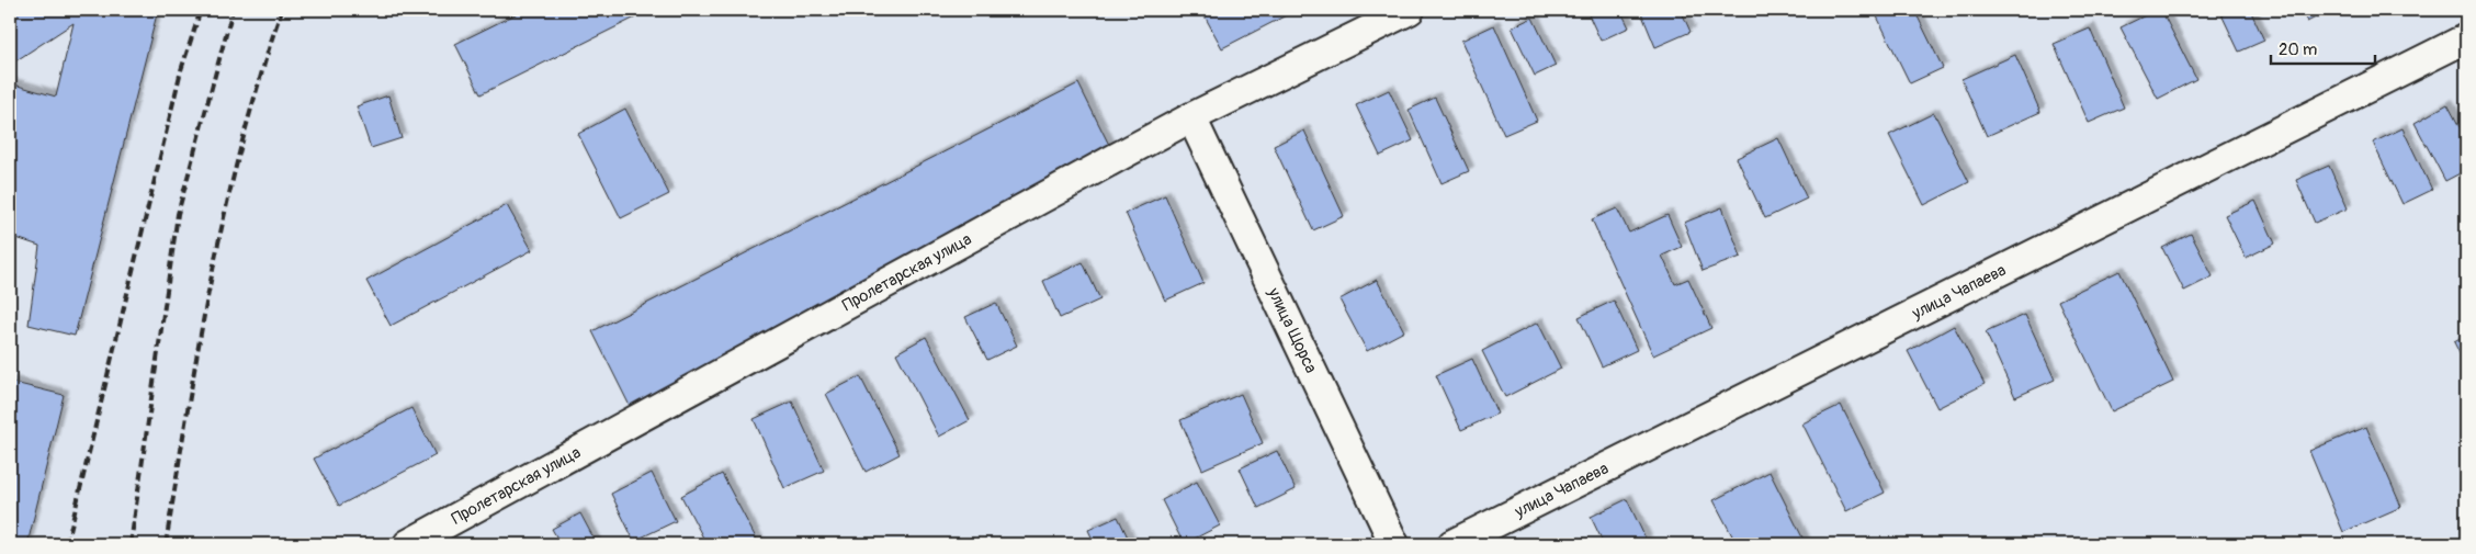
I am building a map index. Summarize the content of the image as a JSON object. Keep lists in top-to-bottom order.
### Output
{
  "streets": {
    "street": ["Пролетарская улица", "улица Чапаева", "улица Щорса"]
  },
  "crossings": [
    ["Пролетарская улица", "улица Щорса"]
  ],
  "scale_bar": "20 m"
}
